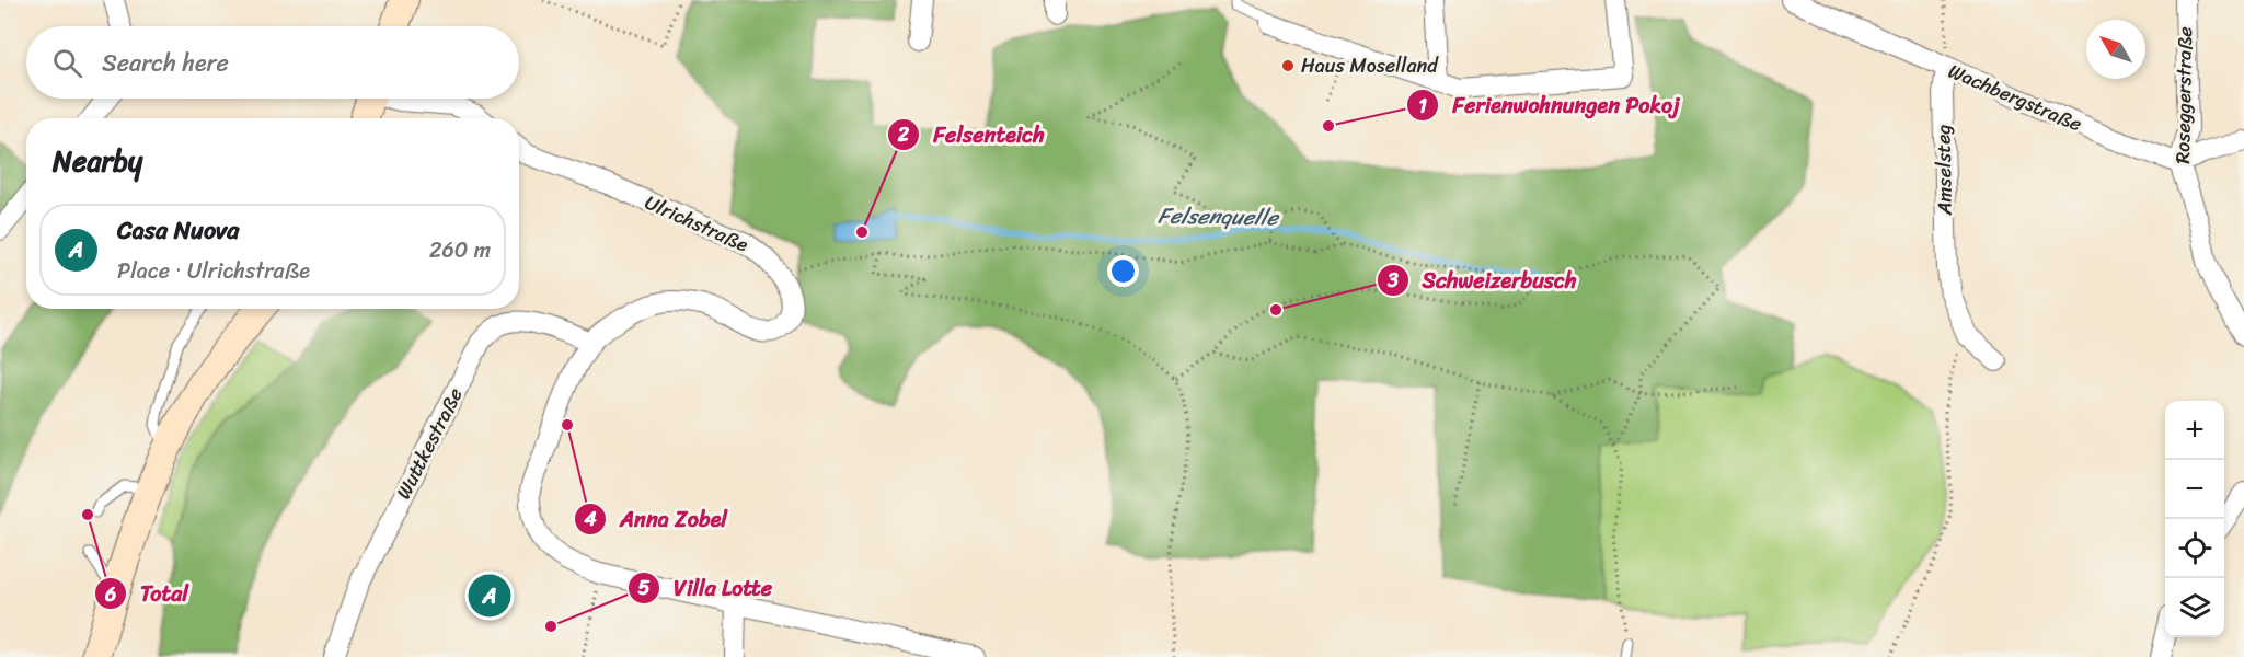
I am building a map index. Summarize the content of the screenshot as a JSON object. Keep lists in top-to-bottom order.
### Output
{
  "streets": {
    "street": [
      "Roseggerstraße",
      "Wachbergstraße",
      "Amselsteg",
      "Ulrichstraße",
      "Wuttkestraße"
    ]
  },
  "crossings": [
    ["Roseggerstraße", "Wachbergstraße"],
    ["Wachbergstraße", "Amselsteg"],
    ["Ulrichstraße", "Wuttkestraße"]
  ],
  "water": ["Felsenquelle"],
  "places": [
    "Haus Moselland",
    "Ferienwohnungen Pokoj",
    "Felsenteich",
    "Schweizerbusch",
    "Anna Zobel",
    "Total",
    "Villa Lotte"
  ],
  "north": "top left",
  "page": {
    "search": "Search here",
    "heading": "Nearby",
    "list": [
      {
        "mark": "A",
        "name": "Casa Nuova",
        "note": "Place · Ulrichstraße",
        "value": "260 m"
      }
    ],
    "map_buttons": ["+", "−"],
    "pins": "A"
  }
}
